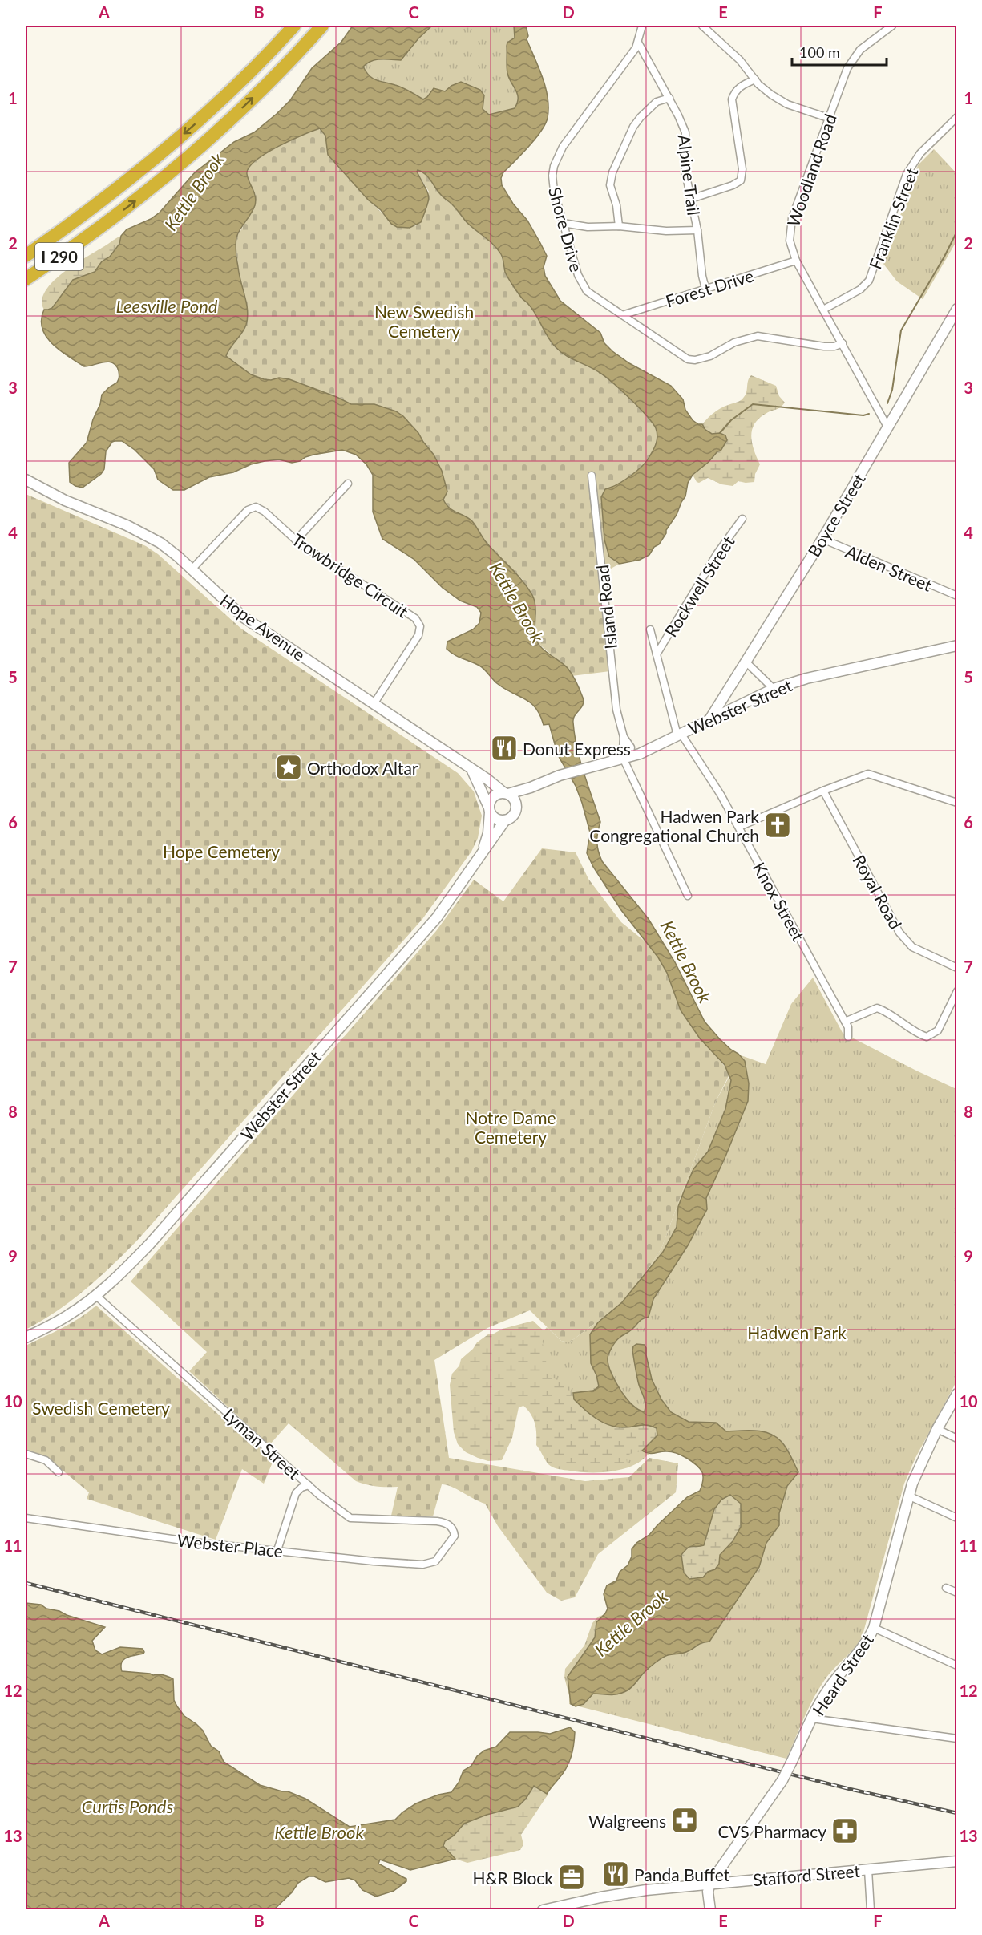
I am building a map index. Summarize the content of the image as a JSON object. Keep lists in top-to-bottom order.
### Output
{
  "streets": {
    "highway": ["I 290"],
    "main road": [
      "Boyce Street",
      "Hope Avenue",
      "Webster Street",
      "Heard Street",
      "Stafford Street"
    ],
    "street": [
      "Woodland Road",
      "Alpine Trail",
      "Franklin Street",
      "Shore Drive",
      "Forest Drive",
      "Alden Street",
      "Trowbridge Circuit",
      "Rockwell Street",
      "Island Road",
      "Royal Road",
      "Knox Street",
      "Lyman Street",
      "Webster Place"
    ]
  },
  "crossings": [
    ["Woodland Road", "Franklin Street"],
    ["Woodland Road", "Shore Drive"],
    ["Woodland Road", "Forest Drive"],
    ["Woodland Road", "Boyce Street"],
    ["Alpine Trail", "Shore Drive"],
    ["Alpine Trail", "Forest Drive"],
    ["Shore Drive", "Forest Drive"],
    ["Boyce Street", "Alden Street"],
    ["Boyce Street", "Webster Street"],
    ["Trowbridge Circuit", "Hope Avenue"],
    ["Rockwell Street", "Knox Street"],
    ["Island Road", "Webster Street"],
    ["Hope Avenue", "Webster Street"],
    ["Webster Street", "Knox Street"],
    ["Webster Street", "Lyman Street"],
    ["Lyman Street", "Webster Place"],
    ["Heard Street", "Stafford Street"]
  ],
  "water": ["Kettle Brook", "Leesville Pond", "Curtis Ponds"],
  "parks": [
    "New Swedish Cemetery",
    "Hope Cemetery",
    "Notre Dame Cemetery",
    "Hadwen Park",
    "Swedish Cemetery"
  ],
  "places": {
    "restaurant": ["Donut Express", "Panda Buffet"],
    "place": ["Orthodox Altar"],
    "church": ["Hadwen Park Congregational Church"],
    "pharmacy": ["Walgreens", "CVS Pharmacy"],
    "office": ["H&R Block"]
  },
  "scale_bar": "100 m",
  "grid": {
    "columns": [
      "A",
      "B",
      "C",
      "D",
      "E",
      "F"
    ],
    "rows": [
      "1",
      "2",
      "3",
      "4",
      "5",
      "6",
      "7",
      "8",
      "9",
      "10",
      "11",
      "12",
      "13"
    ]
  }
}
